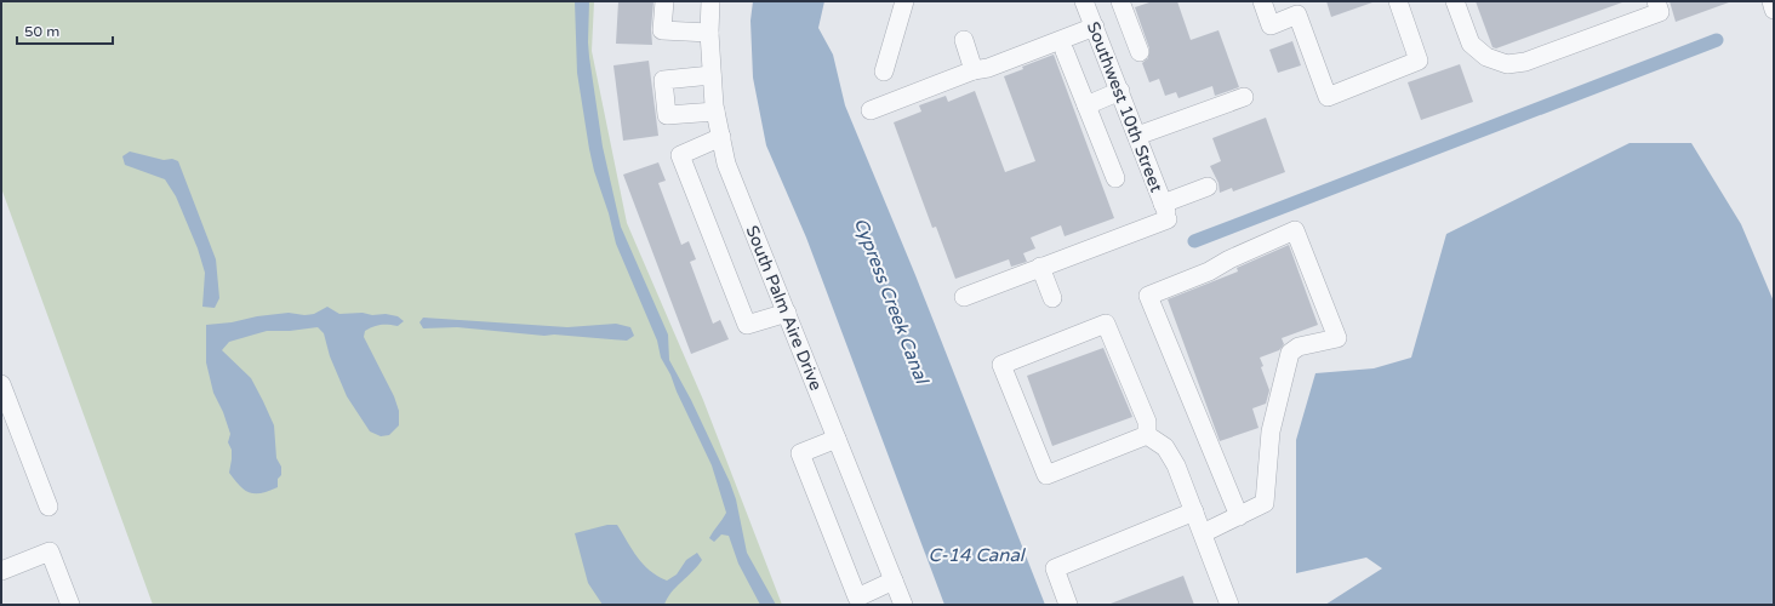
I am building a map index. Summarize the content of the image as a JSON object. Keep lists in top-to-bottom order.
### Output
{
  "streets": {
    "street": ["Southwest 10th Street", "South Palm Aire Drive"]
  },
  "water": ["Cypress Creek Canal", "C-14 Canal"],
  "scale_bar": "50 m"
}
